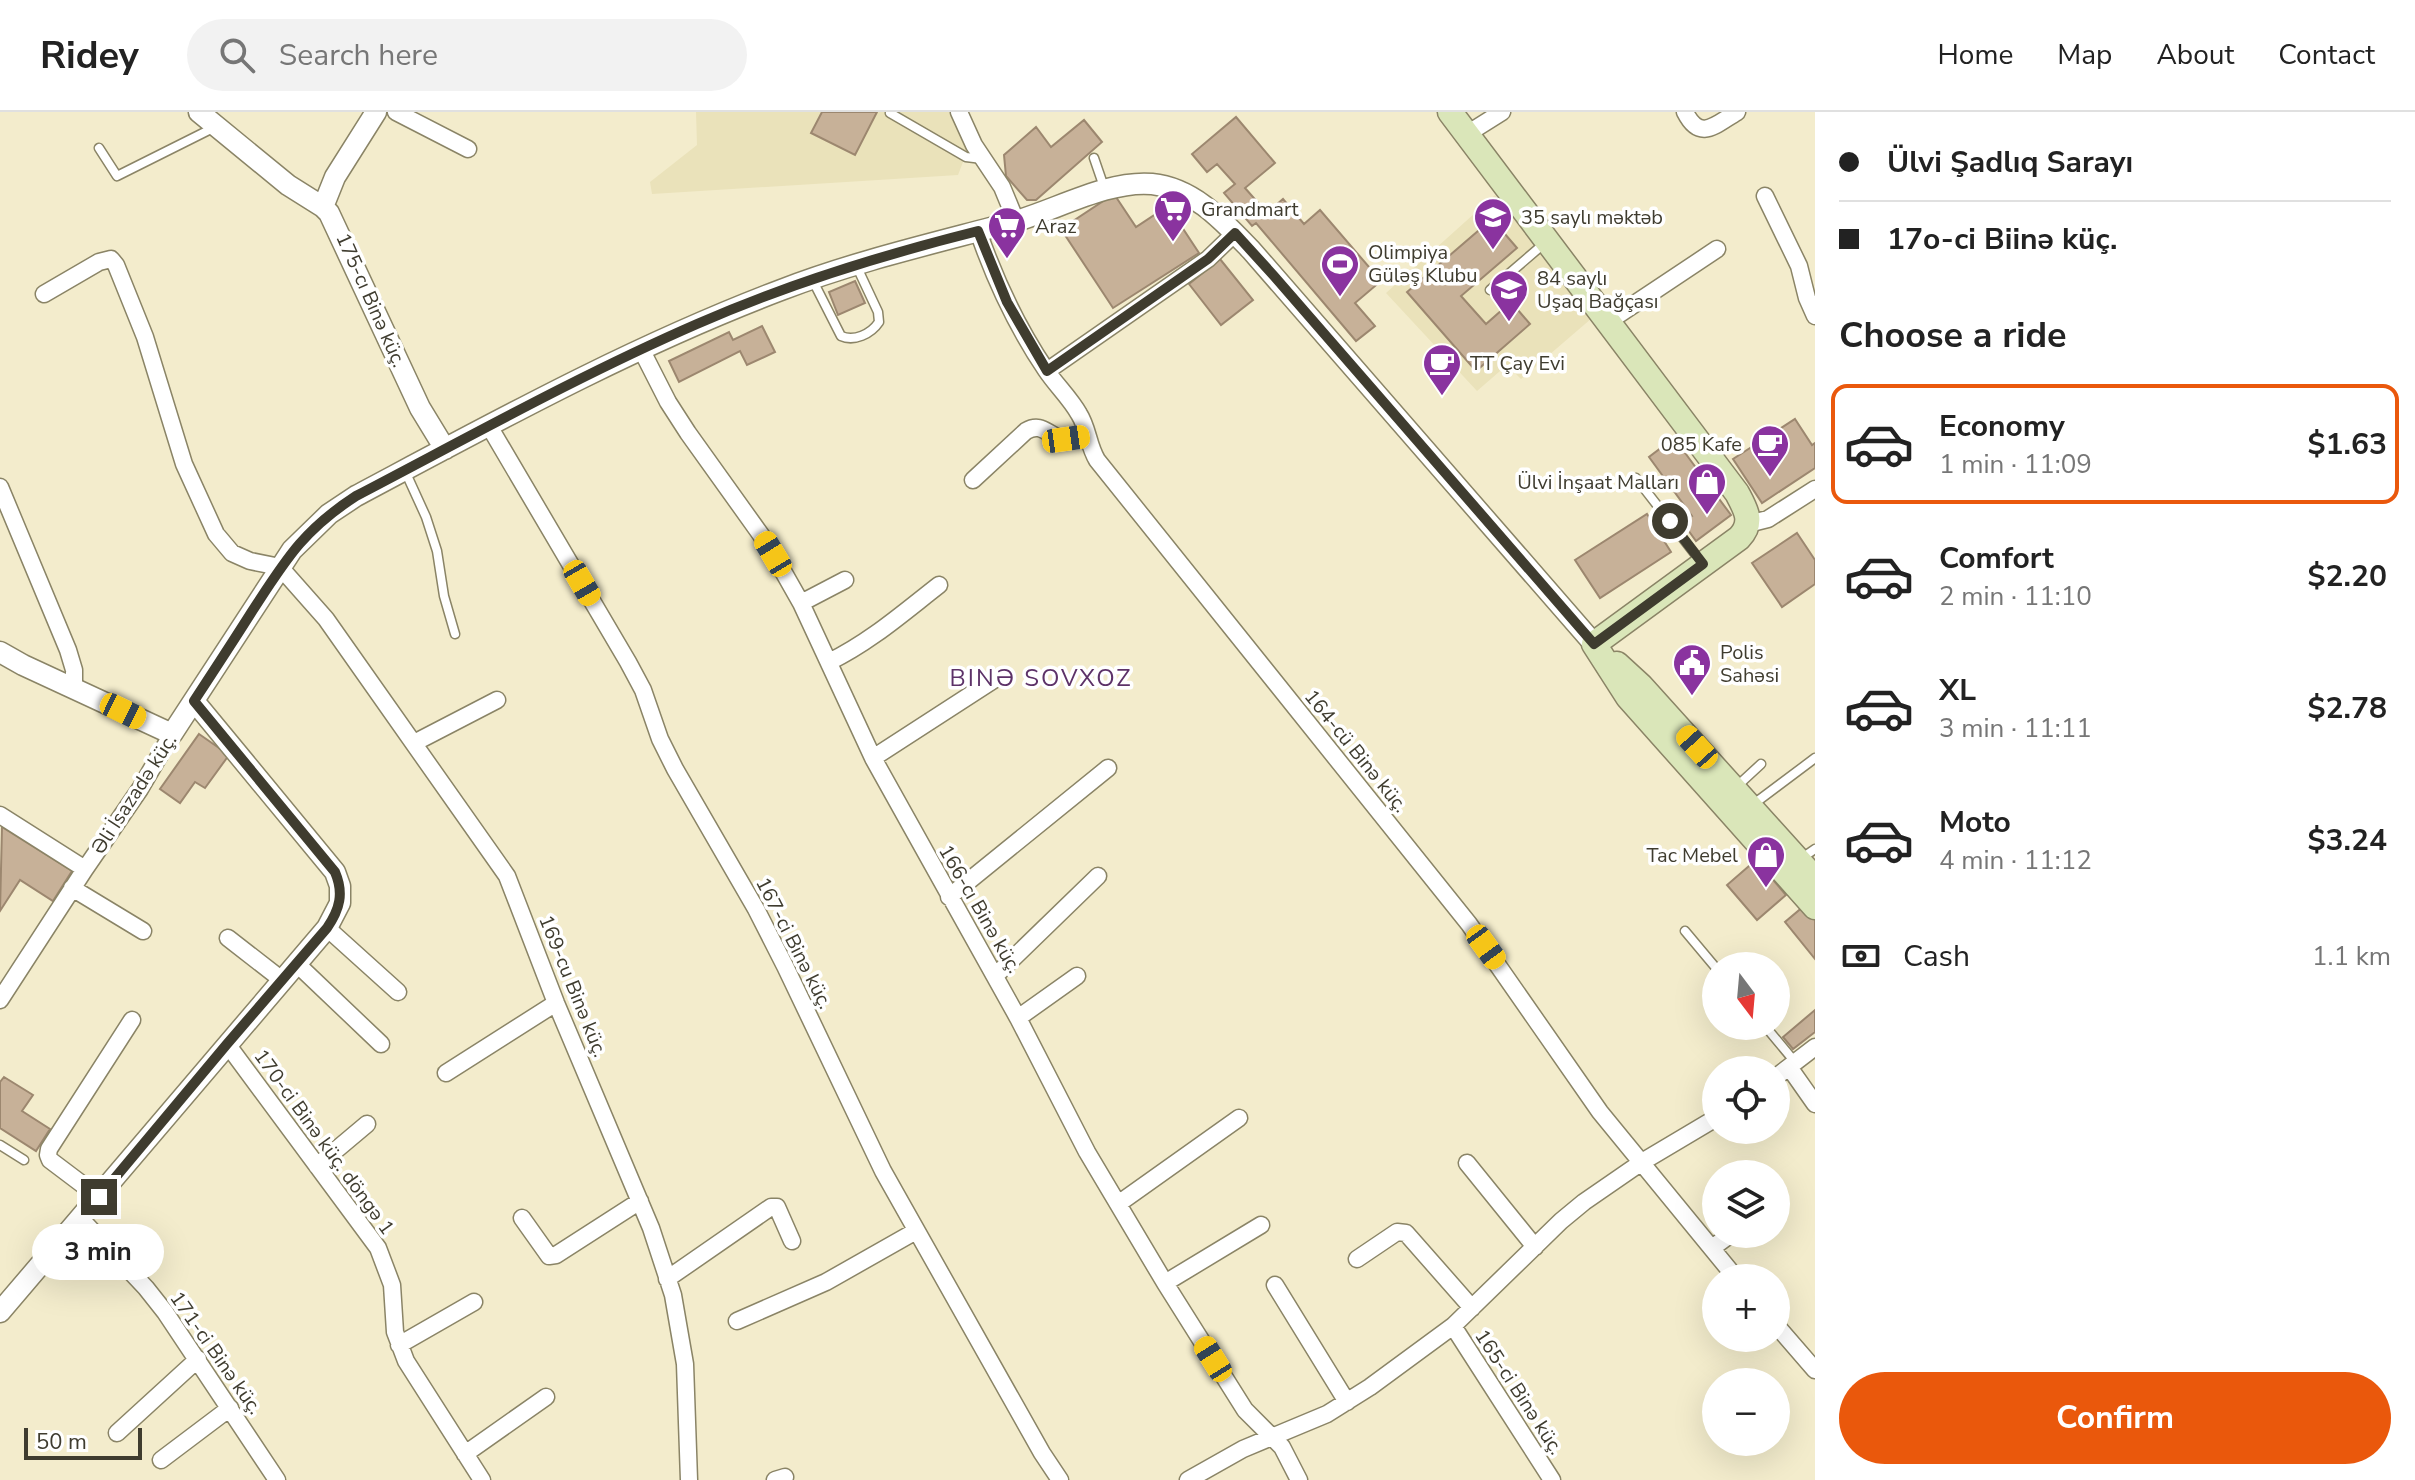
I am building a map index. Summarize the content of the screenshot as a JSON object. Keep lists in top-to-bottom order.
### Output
{
  "streets": {
    "street": [
      "175-cı Binə küç.",
      "164-cü Binə küç.",
      "Əli İsazadə küç.",
      "166-cı Binə küç.",
      "167-ci Binə küç.",
      "169-cu Binə küç.",
      "170-ci Binə küç. döngə 1",
      "171-ci Binə küç.",
      "165-ci Binə küç."
    ]
  },
  "crossings": [
    ["175-cı Binə küç.", "Əli İsazadə küç."],
    ["164-cü Binə küç.", "Əli İsazadə küç."],
    ["Əli İsazadə küç.", "166-cı Binə küç."],
    ["Əli İsazadə küç.", "167-ci Binə küç."],
    ["Əli İsazadə küç.", "169-cu Binə küç."]
  ],
  "districts": ["BINƏ SOVXOZ"],
  "places": {
    "supermarket": ["Grandmart", "Araz"],
    "school or university": ["35 saylı məktəb", "84 saylı Uşaq Bağçası"],
    "sports": ["Olimpiya Güləş Klubu"],
    "cafe": ["TT Çay Evi", "085 Kafe"],
    "shop": ["Ülvi İnşaat Malları", "Tac Mebel"],
    "public building": ["Polis Sahəsi"]
  },
  "scale_bar": "50 m",
  "north": "bottom",
  "page": {
    "header": "Ridey",
    "search": "Search here",
    "nav": [
      "Home",
      "Map",
      "About",
      "Contact"
    ],
    "banner": ["Ülvi Şadlıq Sarayı", "17o-ci Biinə küç."],
    "heading": "Choose a ride",
    "list": [
      {
        "name": "Economy",
        "note": "1 min · 11:09",
        "value": "$1.63"
      },
      {
        "name": "Comfort",
        "note": "2 min · 11:10",
        "value": "$2.20"
      },
      {
        "name": "XL",
        "note": "3 min · 11:11",
        "value": "$2.78"
      },
      {
        "name": "Moto",
        "note": "4 min · 11:12",
        "value": "$3.24"
      }
    ],
    "pay": ["Cash", "1.1 km"],
    "map_buttons": ["+", "−"],
    "bubble": "3 min",
    "buttons": "Confirm",
    "scale": "50 m"
  }
}
